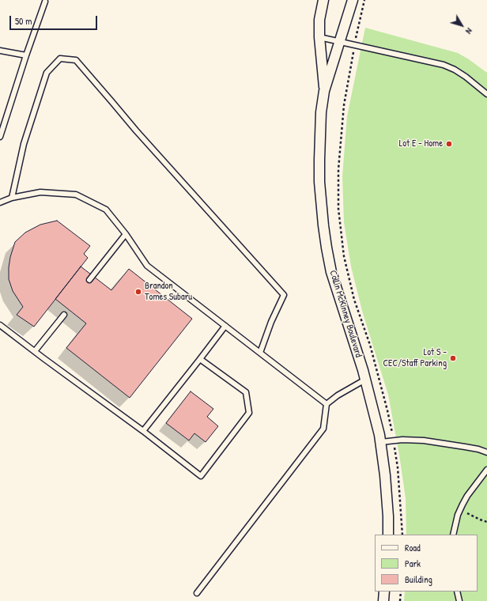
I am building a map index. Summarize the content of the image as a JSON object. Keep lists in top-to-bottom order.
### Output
{
  "streets": {
    "street": ["Collin McKinney Boulevard"]
  },
  "places": ["Lot E - Home", "Brandon Tomes Subaru", "Lot S - CEC/Staff Parking"],
  "legend": ["Road", "Park", "Building"],
  "scale_bar": "50 m",
  "north": "bottom right"
}
